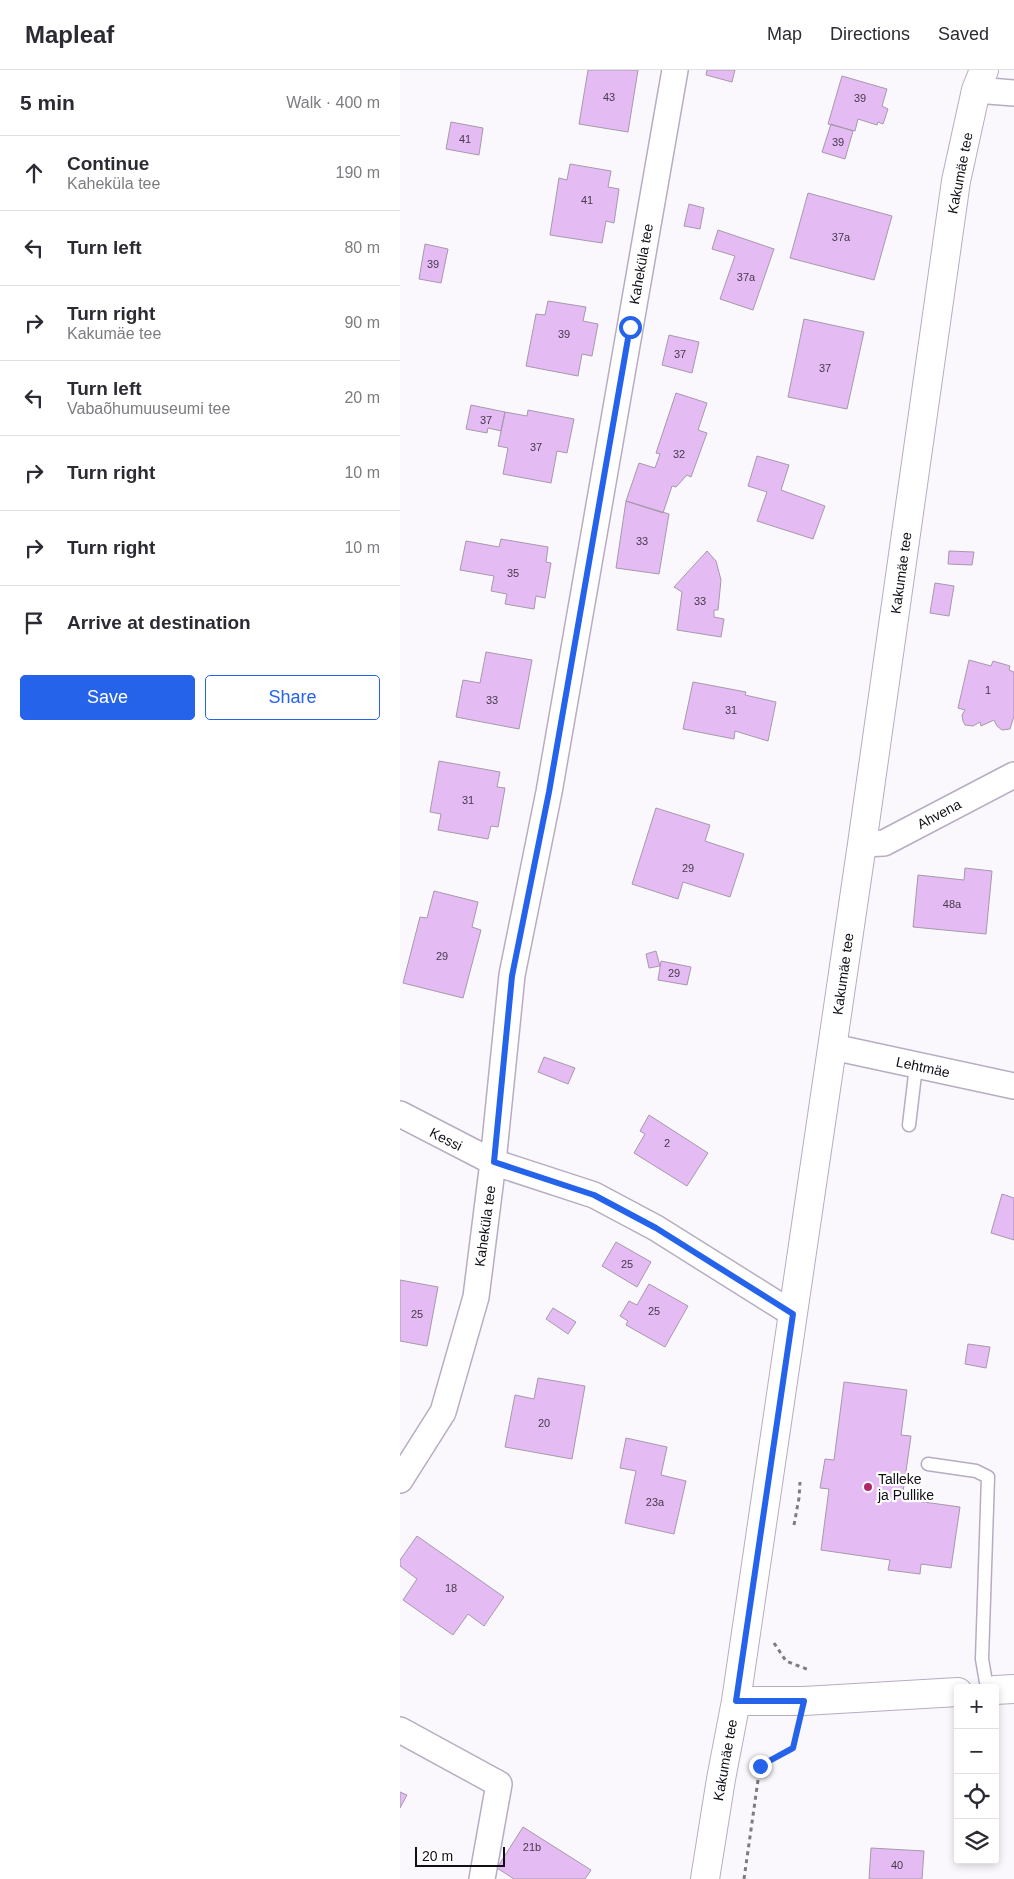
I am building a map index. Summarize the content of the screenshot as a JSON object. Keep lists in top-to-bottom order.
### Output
{
  "streets": {
    "street": [
      "Kakumäe tee",
      "Kaheküla tee",
      "Ahvena",
      "Lehtmäe",
      "Kessi"
    ]
  },
  "crossings": [
    ["Kakumäe tee", "Ahvena"],
    ["Kakumäe tee", "Lehtmäe"],
    ["Kakumäe tee", "Kessi"],
    ["Kaheküla tee", "Kessi"]
  ],
  "places": ["Talleke ja Pullike"],
  "house_numbers": [
    "43",
    "39",
    "41",
    "39",
    "41",
    "37a",
    "39",
    "37a",
    "39",
    "37",
    "37",
    "37",
    "37",
    "32",
    "33",
    "35",
    "33",
    "1",
    "33",
    "31",
    "31",
    "29",
    "48a",
    "29",
    "29",
    "2",
    "25",
    "25",
    "25",
    "20",
    "23a",
    "18",
    "21b",
    "40"
  ],
  "scale_bar": "20 m",
  "page": {
    "header": "Mapleaf",
    "nav": ["Map", "Directions", "Saved"],
    "heading": ["5 min", "Walk · 400 m"],
    "list": [
      ["Continue", "Kaheküla tee", "190 m"],
      ["Turn left", "80 m"],
      ["Turn right", "Kakumäe tee", "90 m"],
      ["Turn left", "Vabaõhumuuseumi tee", "20 m"],
      ["Turn right", "10 m"],
      ["Turn right", "10 m"],
      "Arrive at destination"
    ],
    "buttons": ["Save", "Share"],
    "map_buttons": ["+", "−"],
    "scale": "20 m"
  }
}
